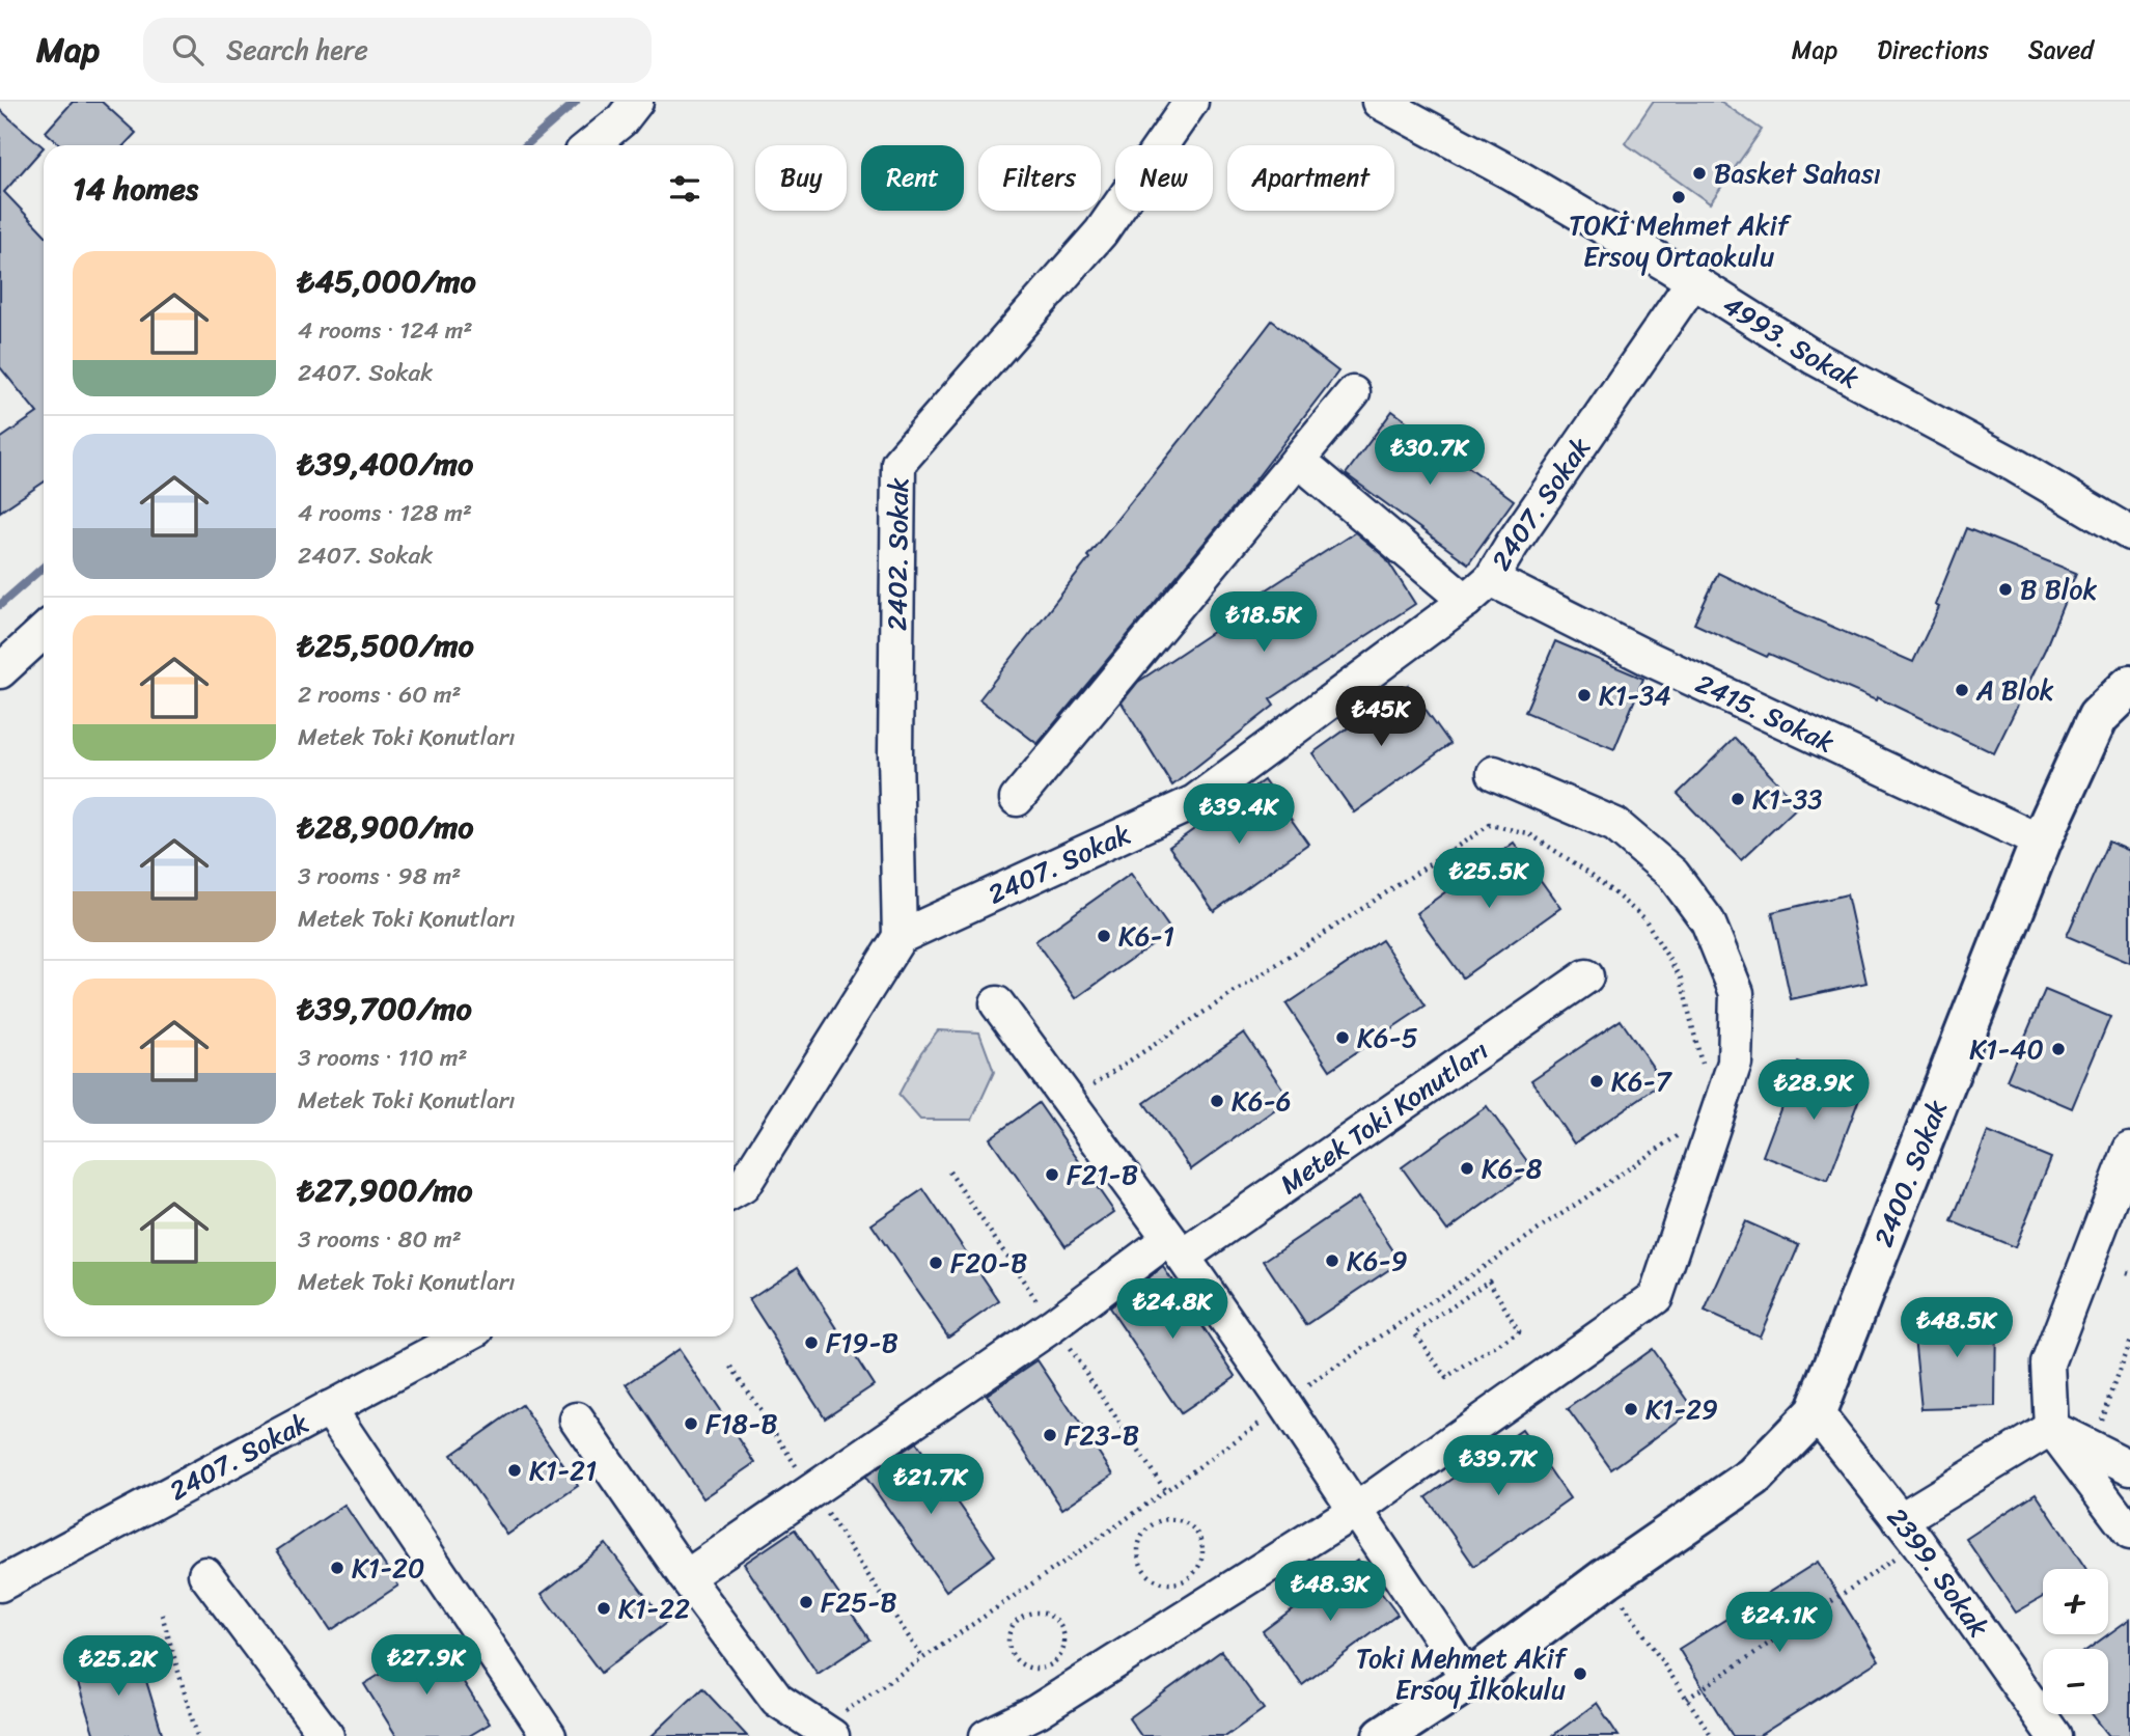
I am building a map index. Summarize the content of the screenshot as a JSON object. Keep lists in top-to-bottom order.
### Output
{
  "streets": {
    "main road": ["2400. Sokak"],
    "street": [
      "4993. Sokak",
      "2407. Sokak",
      "2402. Sokak",
      "2415. Sokak",
      "Metek Toki Konutları",
      "2399. Sokak"
    ]
  },
  "crossings": [
    ["4993. Sokak", "2407. Sokak"],
    ["2407. Sokak", "2402. Sokak"],
    ["2407. Sokak", "2415. Sokak"],
    ["2415. Sokak", "2400. Sokak"],
    ["2400. Sokak", "2399. Sokak"]
  ],
  "places": [
    "Basket Sahası",
    "TOKİ Mehmet Akif Ersoy Ortaokulu",
    "B Blok",
    "A Blok",
    "K1-34",
    "K1-33",
    "K6-1",
    "K6-5",
    "K1-40",
    "K6-7",
    "K6-6",
    "K6-8",
    "F21-B",
    "K6-9",
    "F20-B",
    "F19-B",
    "K1-29",
    "F18-B",
    "F23-B",
    "K1-21",
    "K1-20",
    "F25-B",
    "K1-22",
    "Toki Mehmet Akif Ersoy İlkokulu"
  ],
  "page": {
    "header": "Map",
    "search": "Search here",
    "nav": ["Map", "Directions", "Saved"],
    "chip": [
      "Buy",
      "Rent",
      "Filters",
      "New",
      "Apartment"
    ],
    "heading": "14 homes",
    "list": [
      {
        "name": "₺45,000/mo",
        "note": "4 rooms · 124 m² · 2407. Sokak"
      },
      {
        "name": "₺39,400/mo",
        "note": "4 rooms · 128 m² · 2407. Sokak"
      },
      {
        "name": "₺25,500/mo",
        "note": "2 rooms · 60 m² · Metek Toki Konutları"
      },
      {
        "name": "₺28,900/mo",
        "note": "3 rooms · 98 m² · Metek Toki Konutları"
      },
      {
        "name": "₺39,700/mo",
        "note": "3 rooms · 110 m² · Metek Toki Konutları"
      },
      {
        "name": "₺27,900/mo",
        "note": "3 rooms · 80 m² · Metek Toki Konutları"
      }
    ],
    "price": [
      "₺30.7K",
      "₺18.5K",
      "₺45K",
      "₺39.4K",
      "₺25.5K",
      "₺28.9K",
      "₺24.8K",
      "₺48.5K",
      "₺39.7K",
      "₺21.7K",
      "₺48.3K",
      "₺24.1K",
      "₺27.9K",
      "₺25.2K"
    ],
    "map_buttons": ["+", "−"]
  }
}
